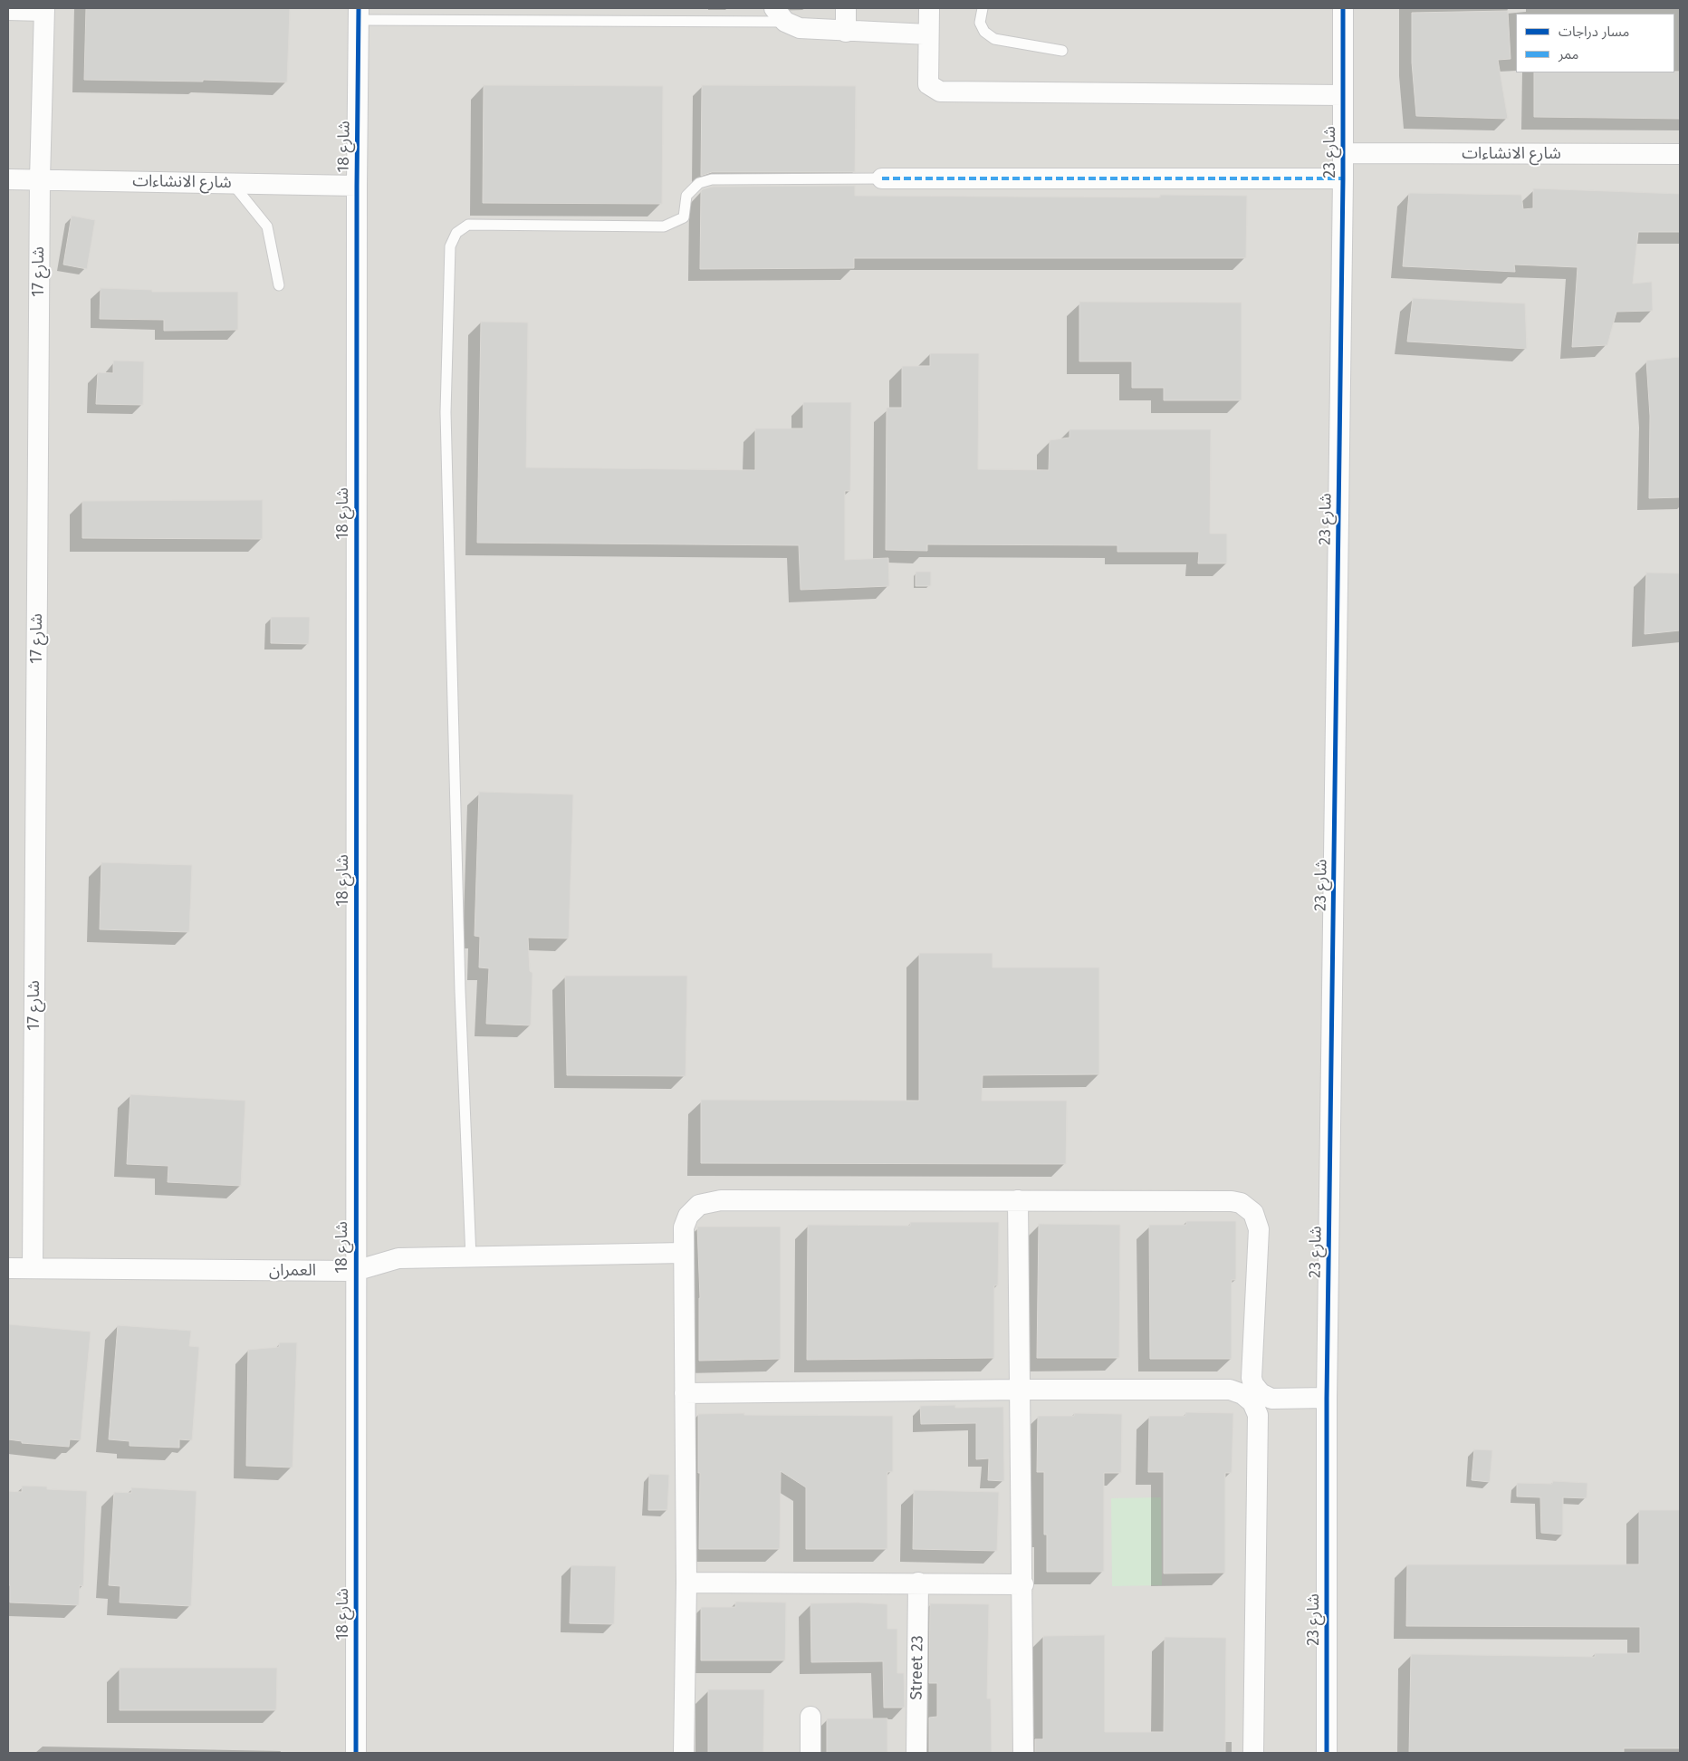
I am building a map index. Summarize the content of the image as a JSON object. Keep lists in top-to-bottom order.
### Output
{
  "streets": {
    "street": [
      "شارع 18",
      "شارع 23",
      "شارع الانشاءات",
      "شارع 17",
      "العمران",
      "Street 23"
    ]
  },
  "crossings": [
    ["شارع 18", "شارع الانشاءات"],
    ["شارع 18", "العمران"],
    ["شارع 23", "شارع الانشاءات"],
    ["شارع الانشاءات", "شارع 17"],
    ["شارع 17", "العمران"]
  ],
  "legend": ["مسار دراجات", "ممر"]
}
